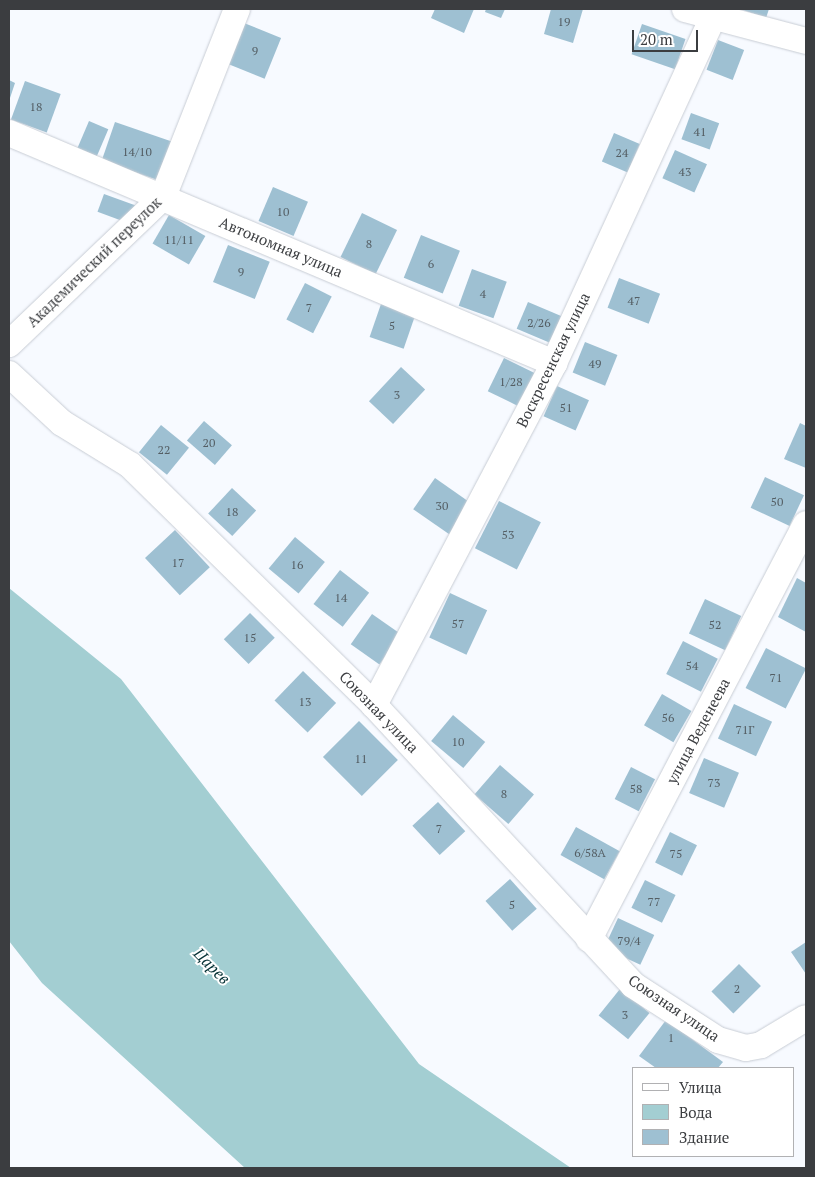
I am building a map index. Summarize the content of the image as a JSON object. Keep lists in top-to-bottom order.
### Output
{
  "streets": {
    "street": [
      "Автономная улица",
      "Академический переулок",
      "Воскресенская улица",
      "Союзная улица",
      "улица Веденеева"
    ]
  },
  "crossings": [
    ["Автономная улица", "Академический переулок"],
    ["Автономная улица", "Воскресенская улица"],
    ["Воскресенская улица", "Союзная улица"],
    ["Союзная улица", "улица Веденеева"]
  ],
  "water": ["Царев"],
  "house_numbers": [
    "19",
    "9",
    "18",
    "41",
    "14/10",
    "24",
    "43",
    "10",
    "11/11",
    "8",
    "6",
    "9",
    "4",
    "47",
    "7",
    "2/26",
    "5",
    "49",
    "1/28",
    "3",
    "51",
    "20",
    "22",
    "50",
    "30",
    "18",
    "53",
    "17",
    "16",
    "14",
    "57",
    "52",
    "15",
    "54",
    "71",
    "13",
    "56",
    "71Г",
    "10",
    "11",
    "73",
    "58",
    "8",
    "7",
    "6/58А",
    "75",
    "77",
    "5",
    "79/4",
    "2",
    "3",
    "1"
  ],
  "legend": ["Улица", "Вода", "Здание"],
  "scale_bar": "20 m"
}
